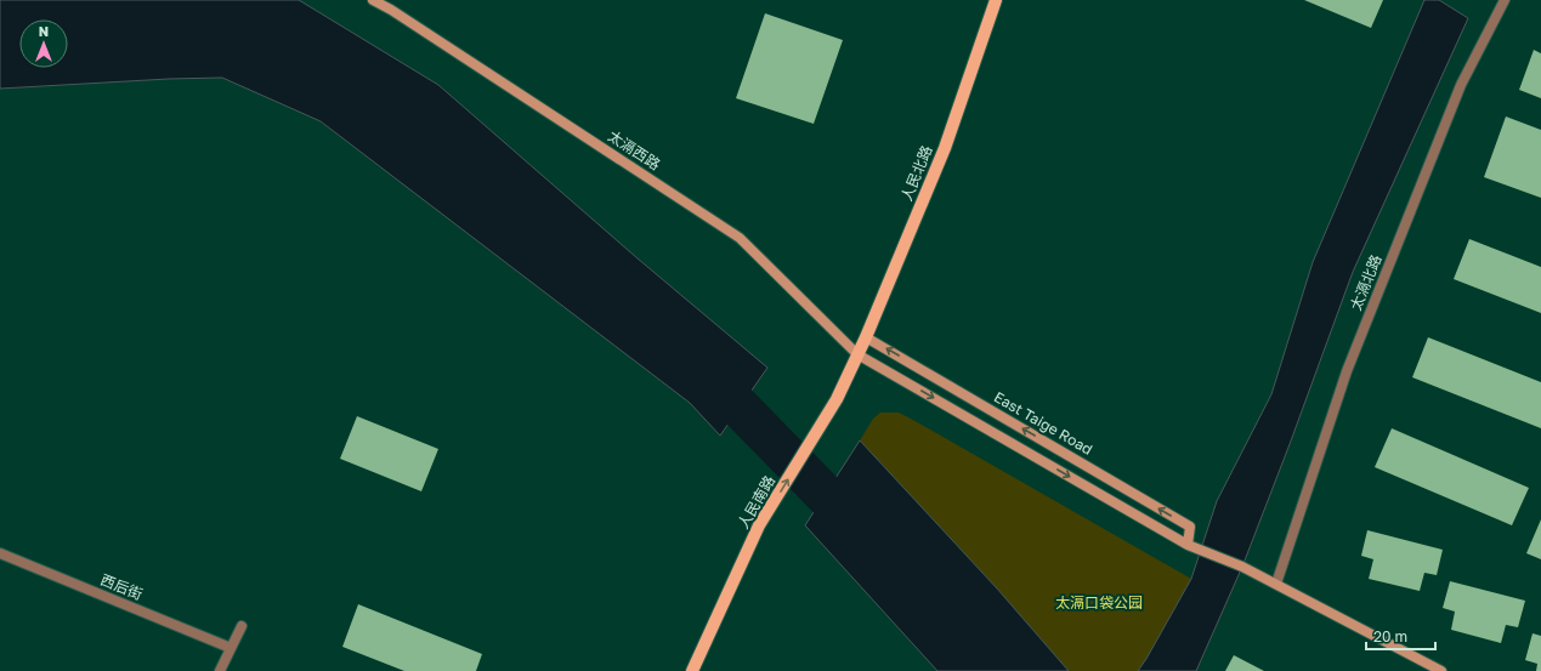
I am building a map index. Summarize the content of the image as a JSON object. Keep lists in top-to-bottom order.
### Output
{
  "streets": {
    "main road": [
      "太滆西路",
      "人民北路",
      "East Taige Road",
      "人民南路"
    ],
    "street": ["太滆北路", "西后街"]
  },
  "crossings": [
    ["太滆西路", "人民北路"],
    ["太滆西路", "人民南路"],
    ["人民北路", "East Taige Road"],
    ["人民北路", "人民南路"]
  ],
  "one_way": ["人民南路"],
  "parks": ["太滆口袋公园"],
  "scale_bar": "20 m",
  "north": "top"
}
